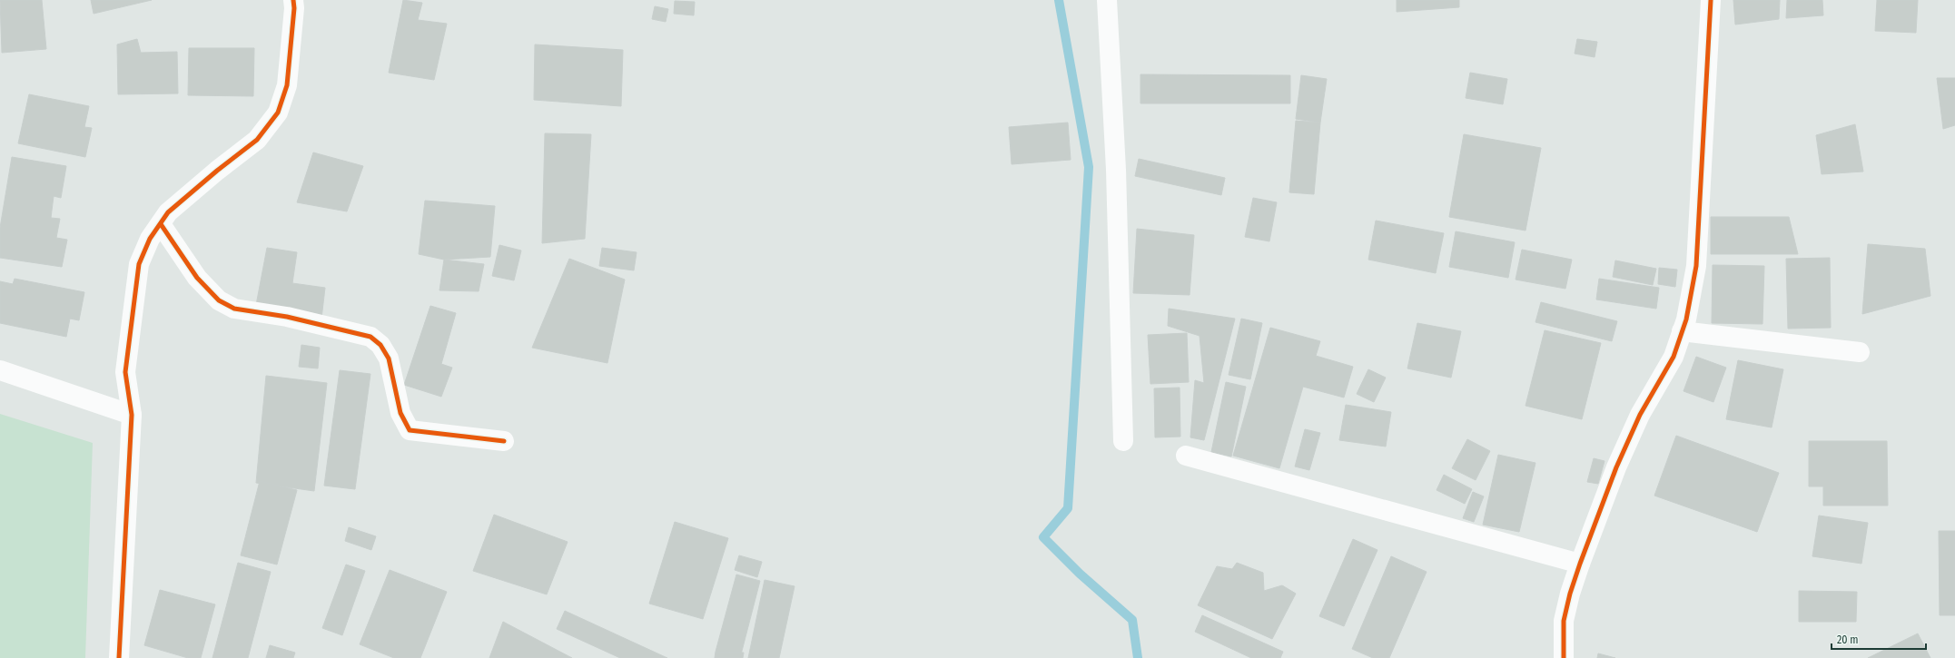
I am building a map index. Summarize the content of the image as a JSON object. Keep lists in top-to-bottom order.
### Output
{
  "scale_bar": "20 m"
}
